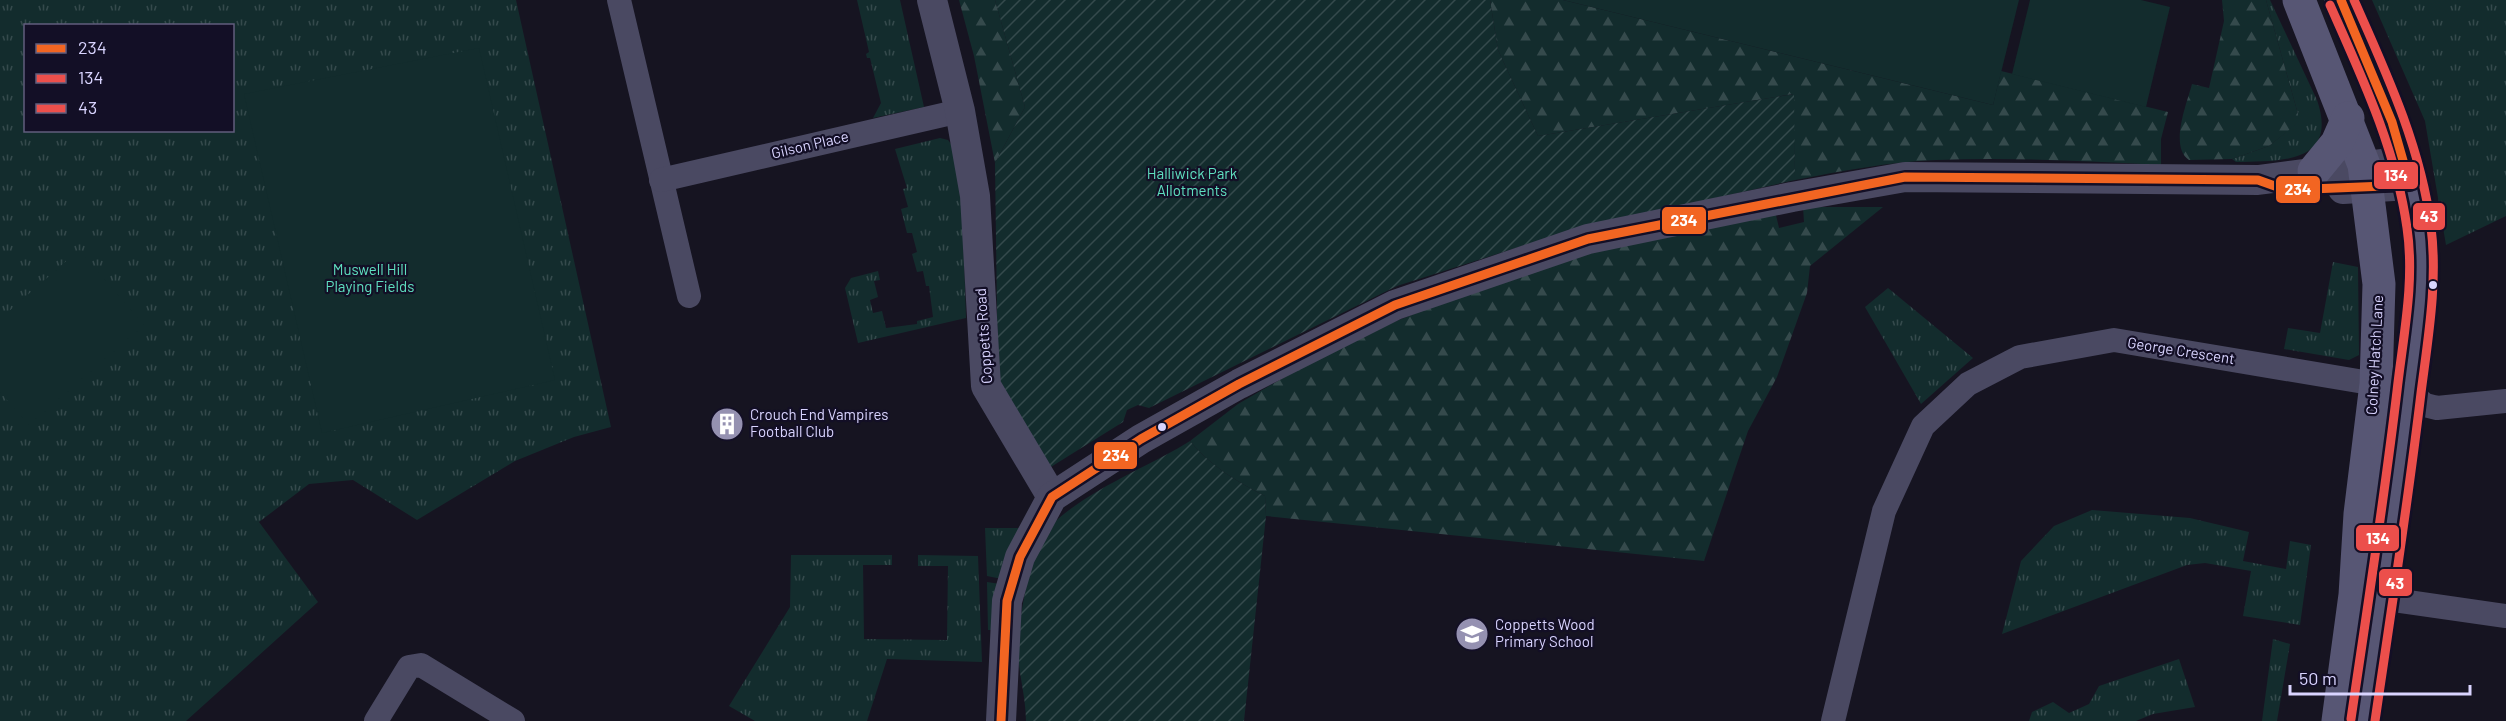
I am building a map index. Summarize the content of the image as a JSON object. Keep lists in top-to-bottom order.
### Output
{
  "streets": {
    "main road": ["Colney Hatch Lane"],
    "street": ["Gilson Place", "Coppetts Road", "George Crescent"]
  },
  "crossings": [
    ["Gilson Place", "Coppetts Road"],
    ["George Crescent", "Colney Hatch Lane"]
  ],
  "parks": ["Halliwick Park Allotments", "Muswell Hill Playing Fields"],
  "places": {
    "building": ["Crouch End Vampires Football Club"],
    "school or university": ["Coppetts Wood Primary School"]
  },
  "lines": ["transit line 234", "transit line 43", "transit line 134"],
  "legend": ["234", "134", "43"],
  "scale_bar": "50 m"
}
